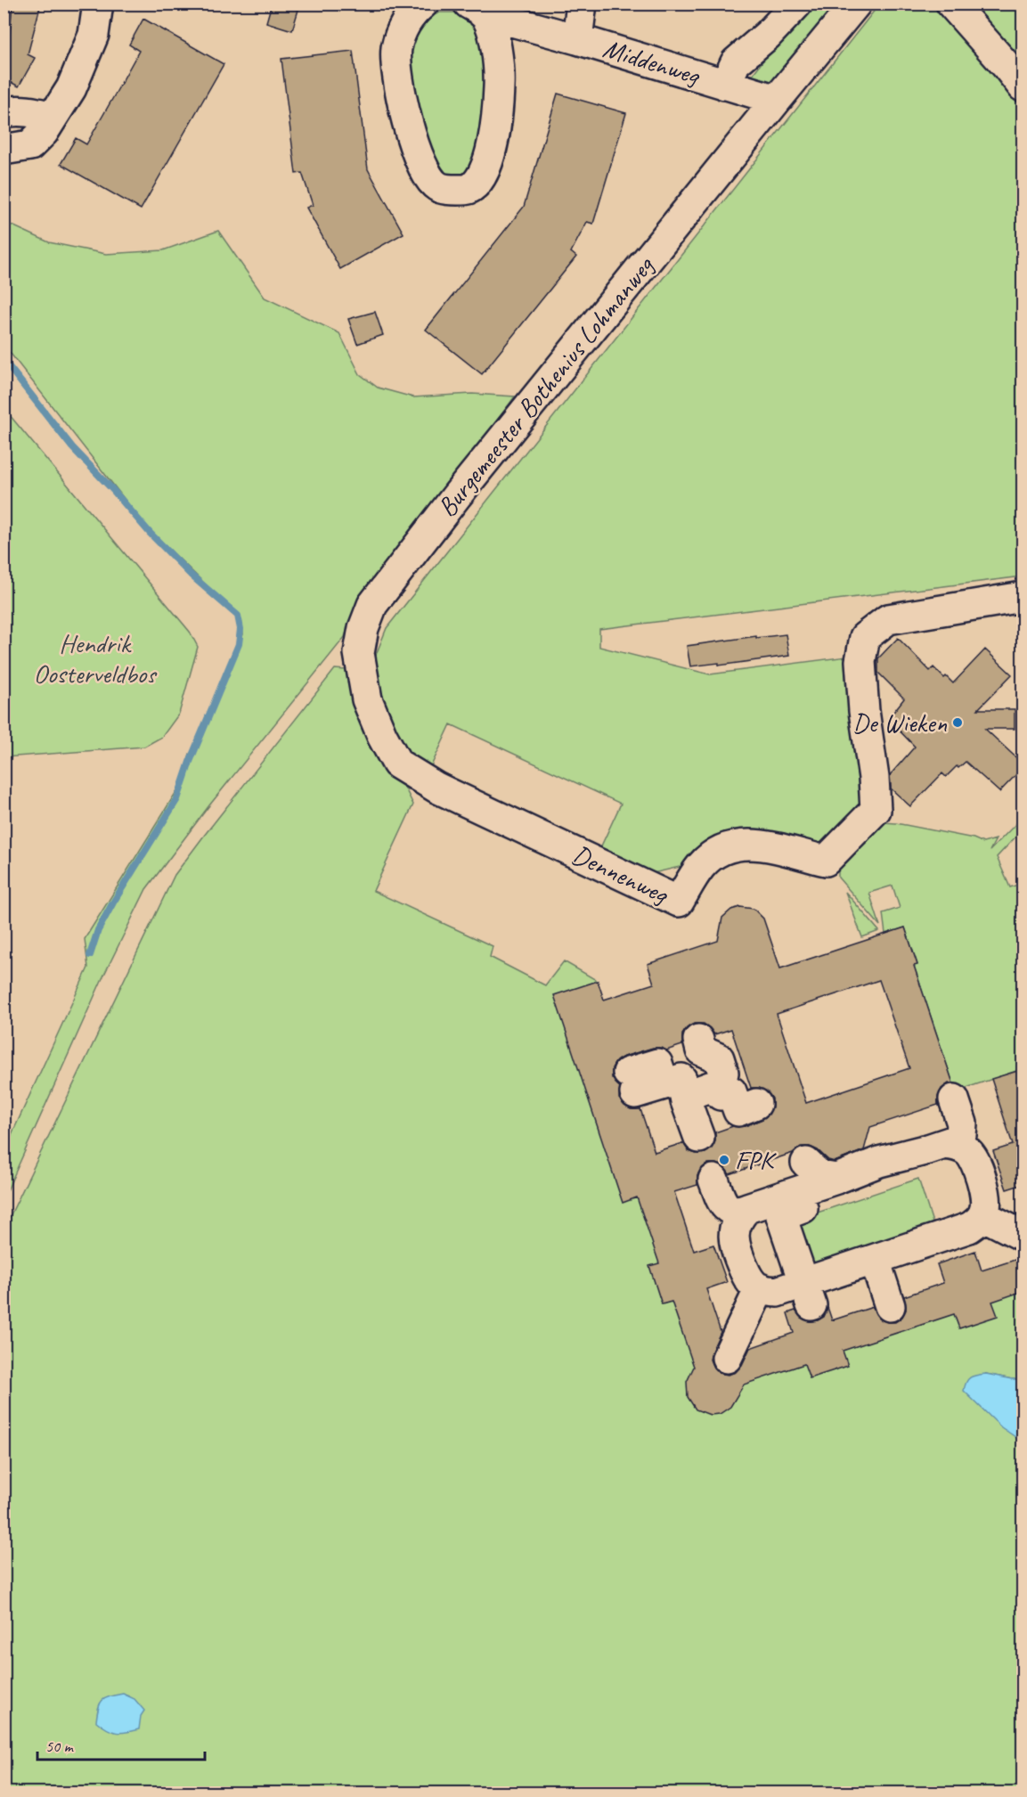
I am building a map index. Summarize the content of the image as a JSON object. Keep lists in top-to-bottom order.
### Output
{
  "streets": {
    "street": ["Middenweg", "Burgemeester Bothenius Lohmanweg", "Dennenweg"]
  },
  "crossings": [
    ["Middenweg", "Burgemeester Bothenius Lohmanweg"],
    ["Burgemeester Bothenius Lohmanweg", "Dennenweg"]
  ],
  "parks": ["Hendrik Oosterveldbos"],
  "places": ["De Wieken", "FPK"],
  "scale_bar": "50 m"
}
